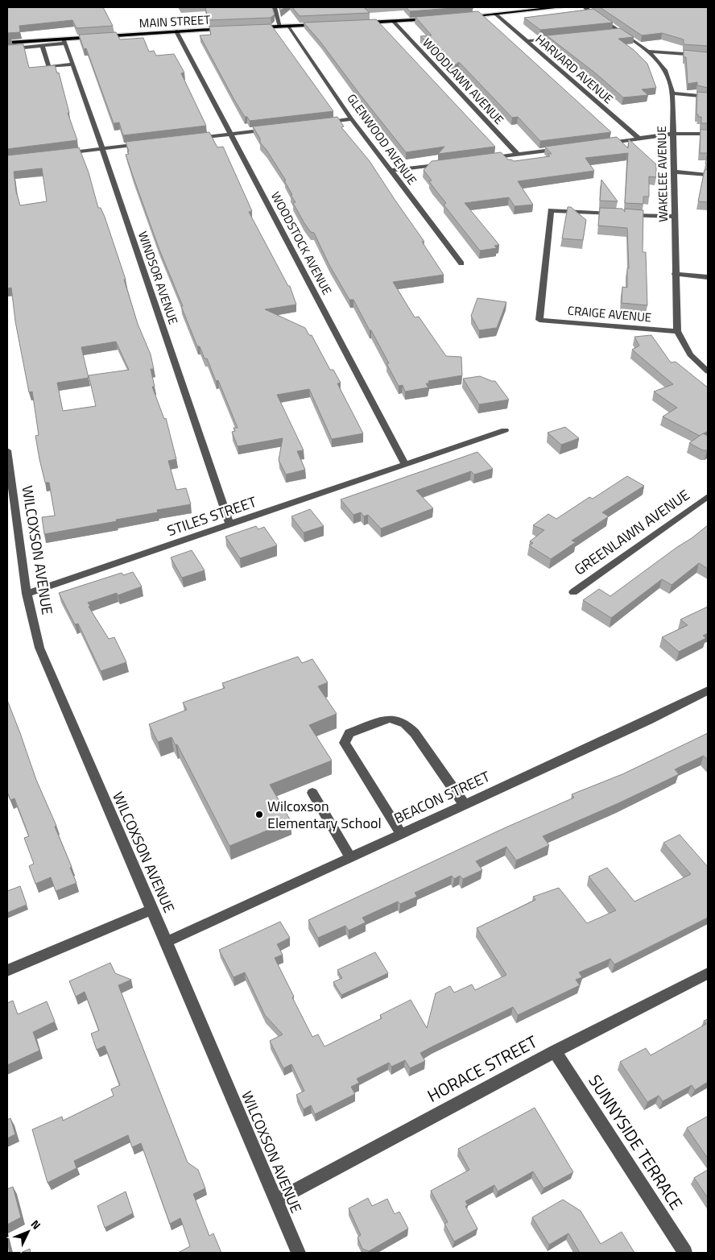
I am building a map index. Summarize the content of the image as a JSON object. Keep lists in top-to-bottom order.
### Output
{
  "streets": {
    "main road": ["MAIN STREET"],
    "street": [
      "HARVARD AVENUE",
      "WOODLAWN AVENUE",
      "GLENWOOD AVENUE",
      "WAKELEE AVENUE",
      "WOODSTOCK AVENUE",
      "WINDSOR AVENUE",
      "CRAIGE AVENUE",
      "STILES STREET",
      "GREENLAWN AVENUE",
      "WILCOXSON AVENUE",
      "BEACON STREET",
      "HORACE STREET",
      "SUNNYSIDE TERRACE"
    ]
  },
  "crossings": [
    ["MAIN STREET", "WOODSTOCK AVENUE"],
    ["MAIN STREET", "WINDSOR AVENUE"],
    ["WAKELEE AVENUE", "CRAIGE AVENUE"],
    ["WOODSTOCK AVENUE", "STILES STREET"],
    ["WINDSOR AVENUE", "STILES STREET"],
    ["STILES STREET", "WILCOXSON AVENUE"],
    ["WILCOXSON AVENUE", "BEACON STREET"],
    ["WILCOXSON AVENUE", "HORACE STREET"],
    ["HORACE STREET", "SUNNYSIDE TERRACE"]
  ],
  "places": ["Wilcoxson Elementary School"],
  "north": "top right"
}
